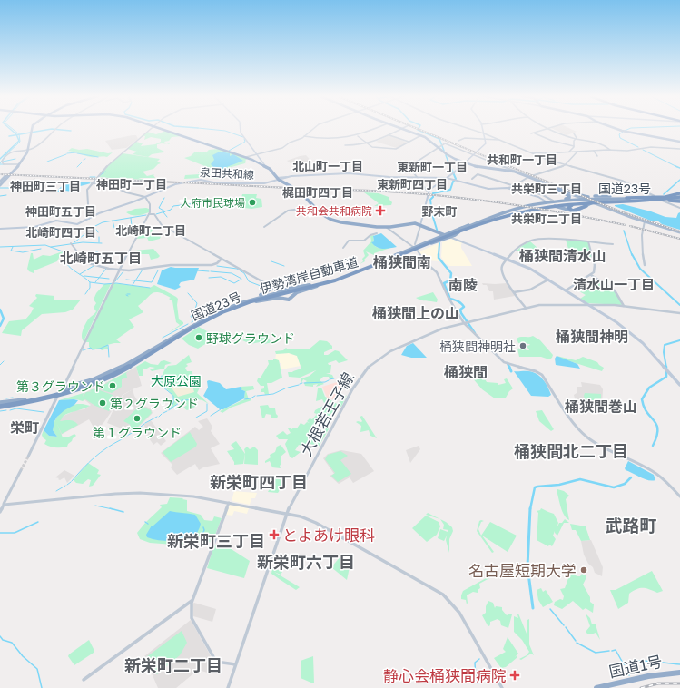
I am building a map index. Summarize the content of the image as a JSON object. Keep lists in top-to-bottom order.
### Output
{
  "streets": {
    "highway": ["国道23号", "伊勢湾岸自動車道", "国道1号"],
    "main road": ["泉田共和線"],
    "street": ["大根若王子線"]
  },
  "crossings": [
    ["国道23号", "伊勢湾岸自動車道"]
  ],
  "districts": [
    "共和町一丁目",
    "北山町一丁目",
    "東新町一丁目",
    "神田町一丁目",
    "東新町四丁目",
    "神田町三丁目",
    "共栄町三丁目",
    "梶田町四丁目",
    "神田町五丁目",
    "野末町",
    "共栄町二丁目",
    "北崎町二丁目",
    "北崎町四丁目",
    "桶狭間清水山",
    "北崎町五丁目",
    "桶狭間南",
    "清水山一丁目",
    "南陵",
    "桶狭間上の山",
    "桶狭間神明",
    "桶狭間",
    "桶狭間巻山",
    "栄町",
    "桶狭間北二丁目",
    "新栄町四丁目",
    "武路町",
    "新栄町三丁目",
    "新栄町六丁目",
    "新栄町二丁目"
  ],
  "parks": ["大原公園"],
  "places": {
    "other": [
      "大府市民球場",
      "野球グラウンド",
      "桶狭間神明社",
      "第３グラウンド",
      "第２グラウンド",
      "第１グラウンド",
      "名古屋短期大学"
    ],
    "health": ["共和会共和病院", "とよあけ眼科", "静心会桶狭間病院"]
  }
}
